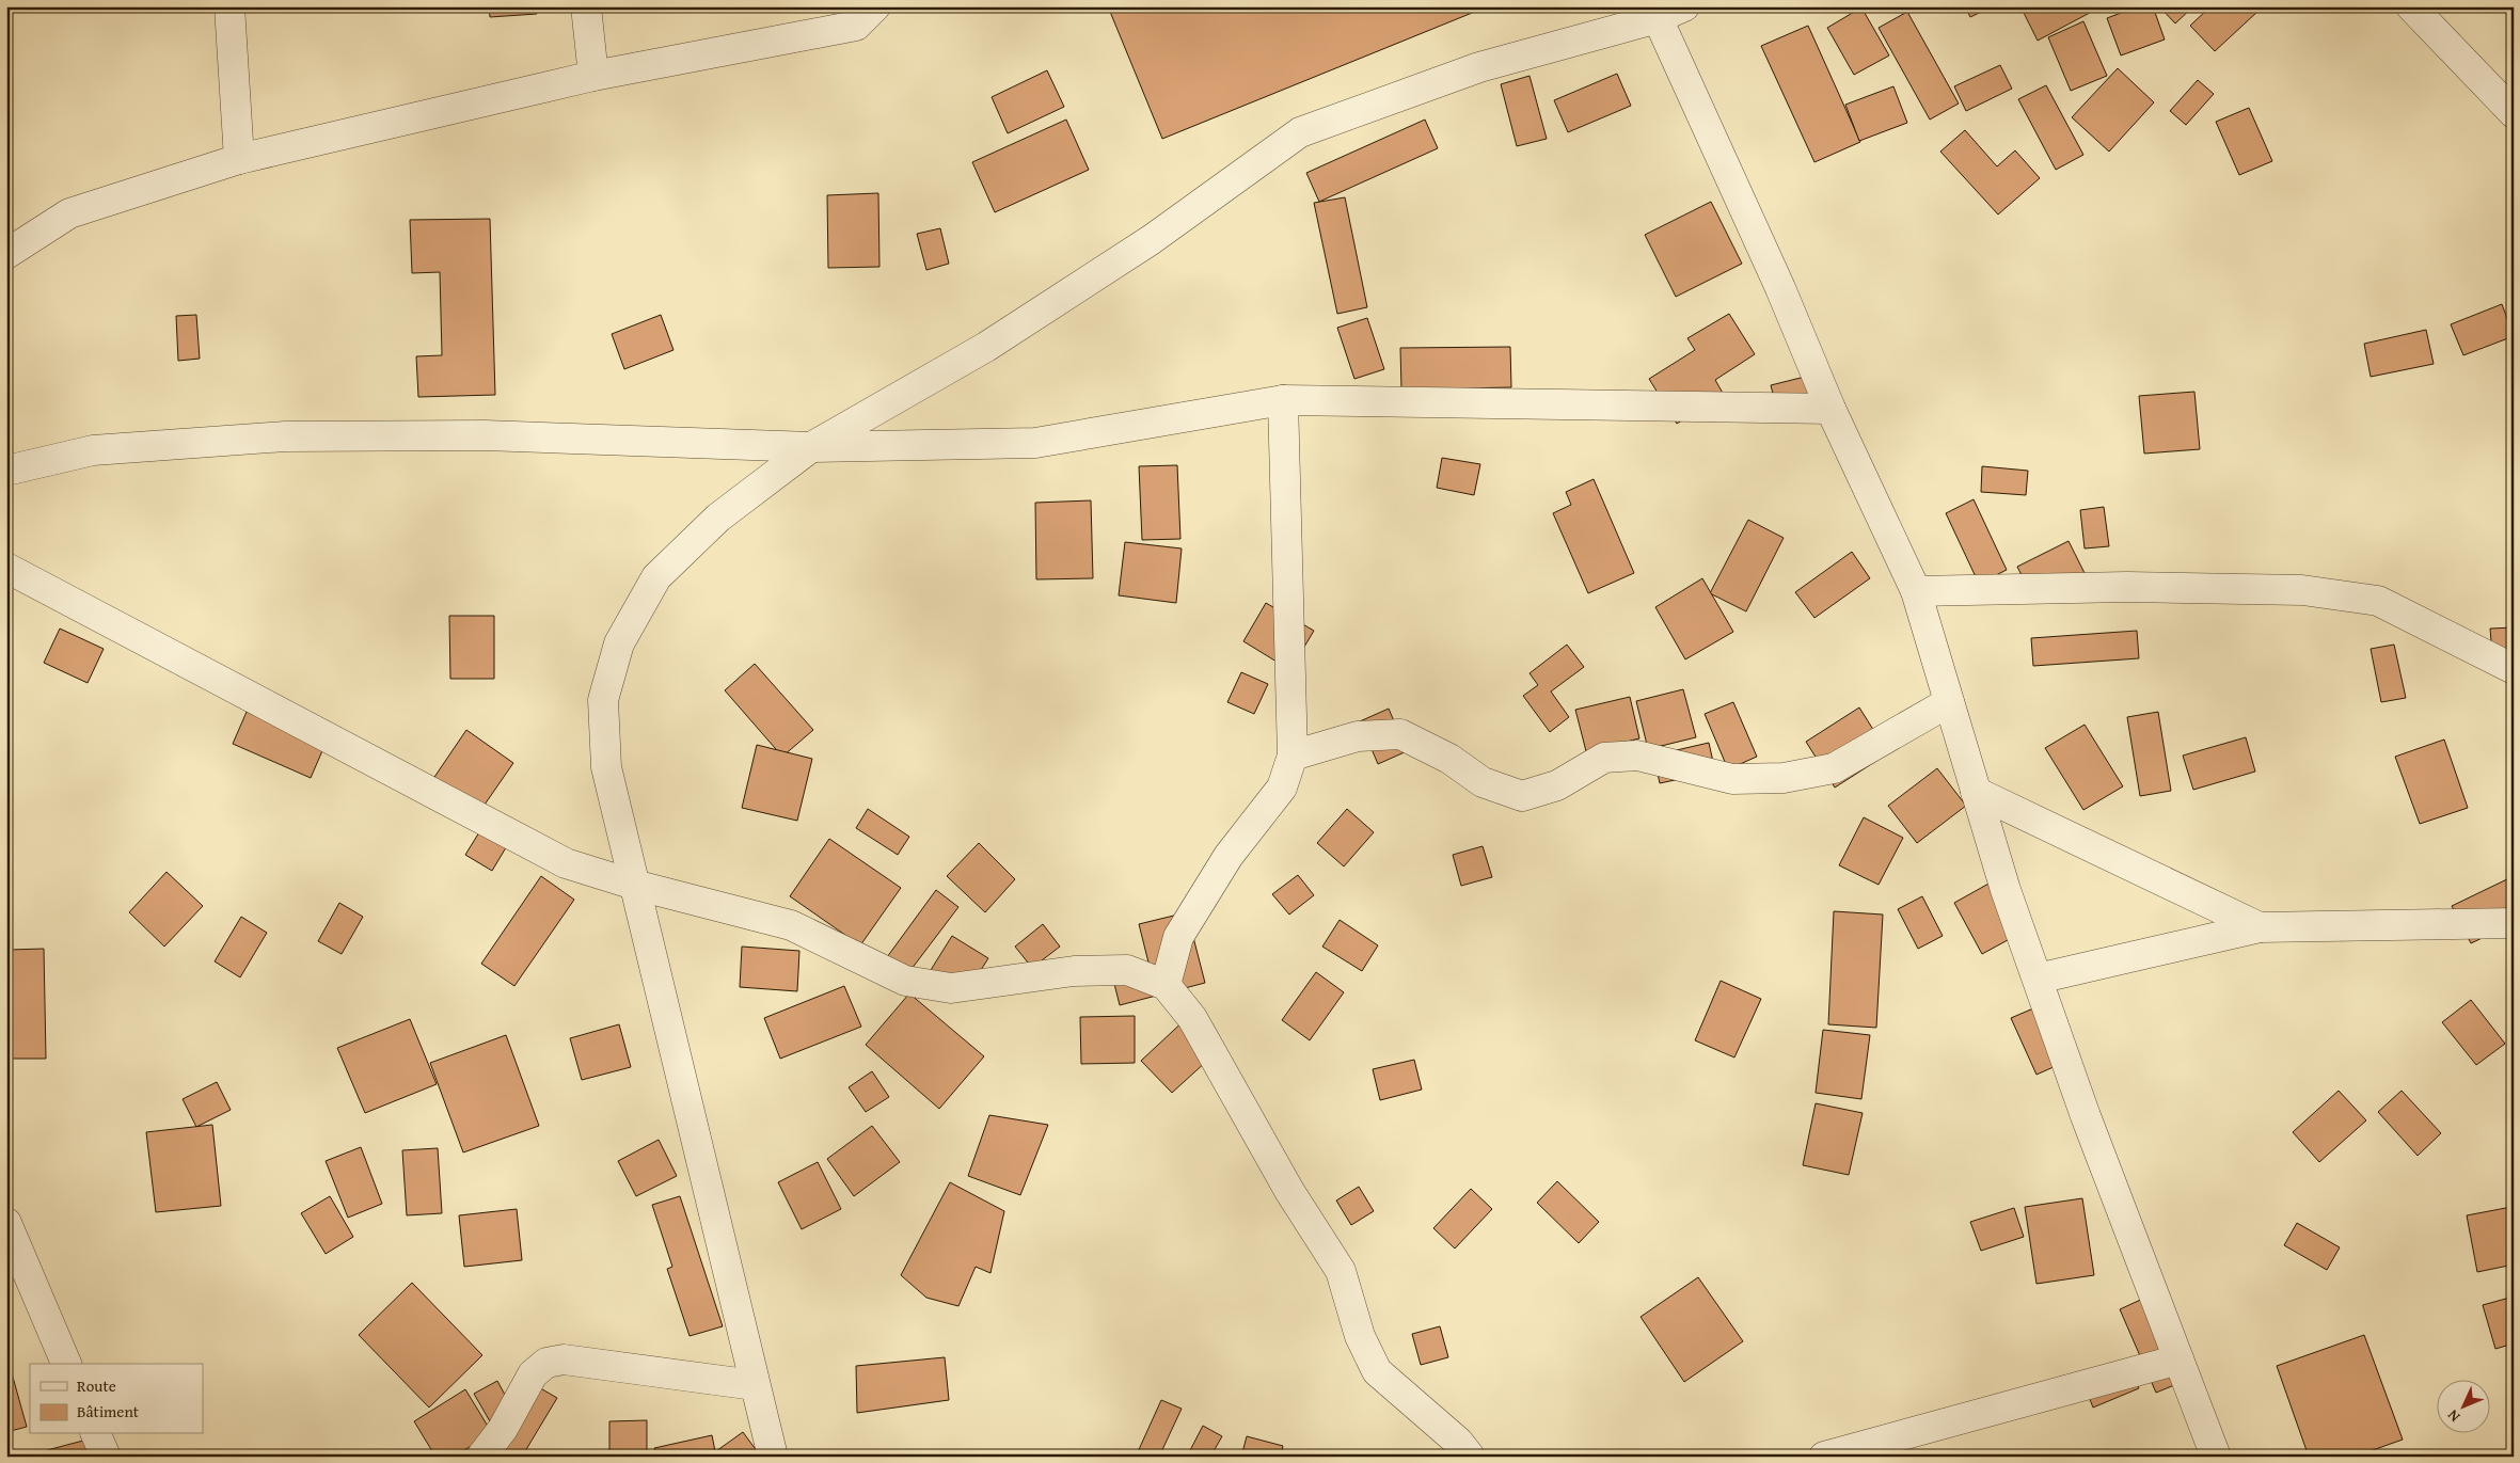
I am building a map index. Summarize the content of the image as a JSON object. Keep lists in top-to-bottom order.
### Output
{
  "legend": ["Route", "Bâtiment"],
  "north": "bottom left"
}
